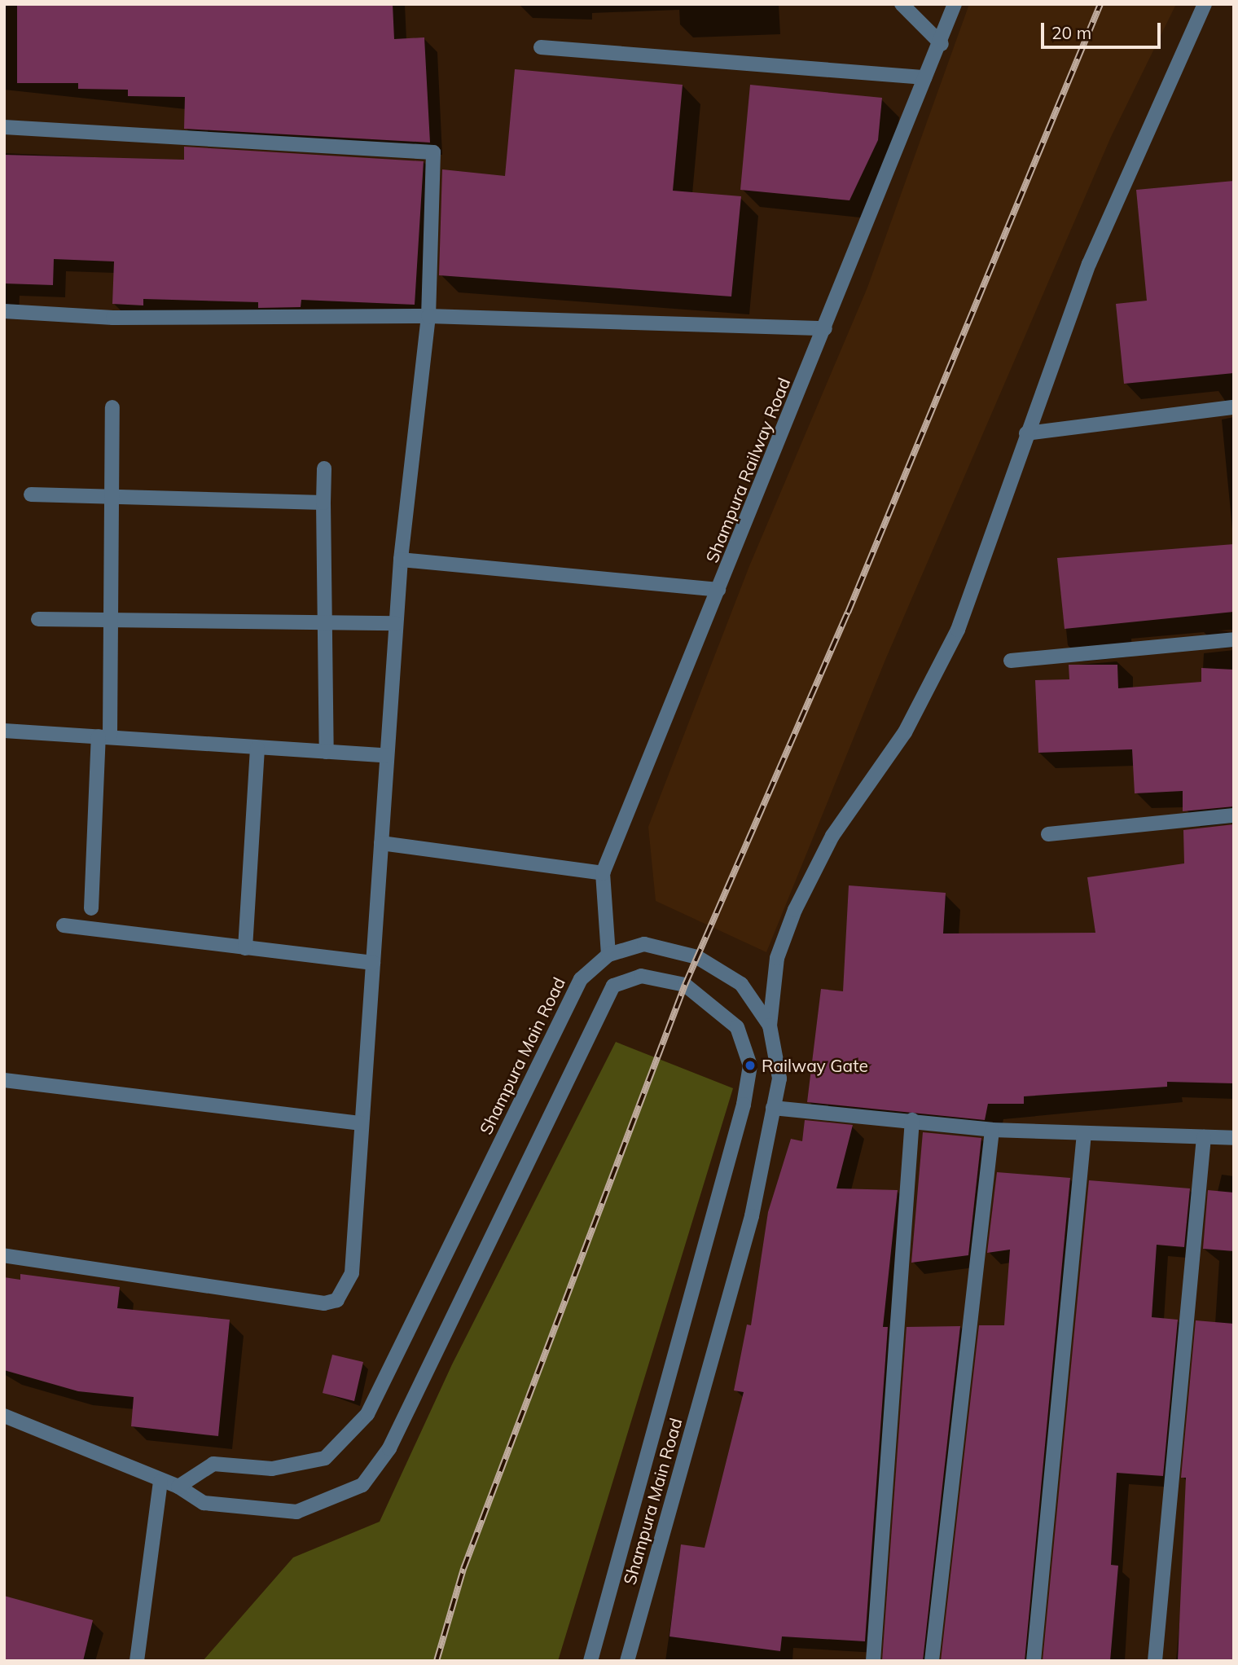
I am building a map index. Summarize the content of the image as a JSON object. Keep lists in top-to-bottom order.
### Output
{
  "streets": {
    "street": ["Shampura Railway Road", "Shampura Main Road"]
  },
  "crossings": [
    ["Shampura Railway Road", "Shampura Main Road"]
  ],
  "places": ["Railway Gate"],
  "scale_bar": "20 m"
}
